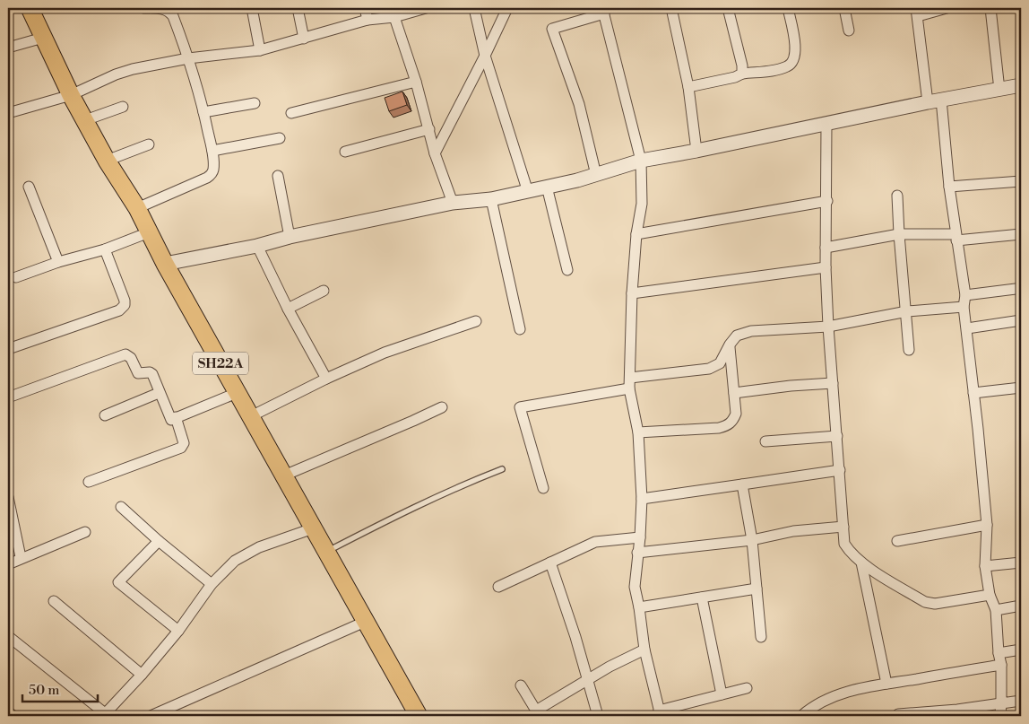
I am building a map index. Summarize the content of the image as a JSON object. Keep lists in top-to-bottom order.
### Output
{
  "streets": {
    "main road": ["SH22A"]
  },
  "scale_bar": "50 m"
}
